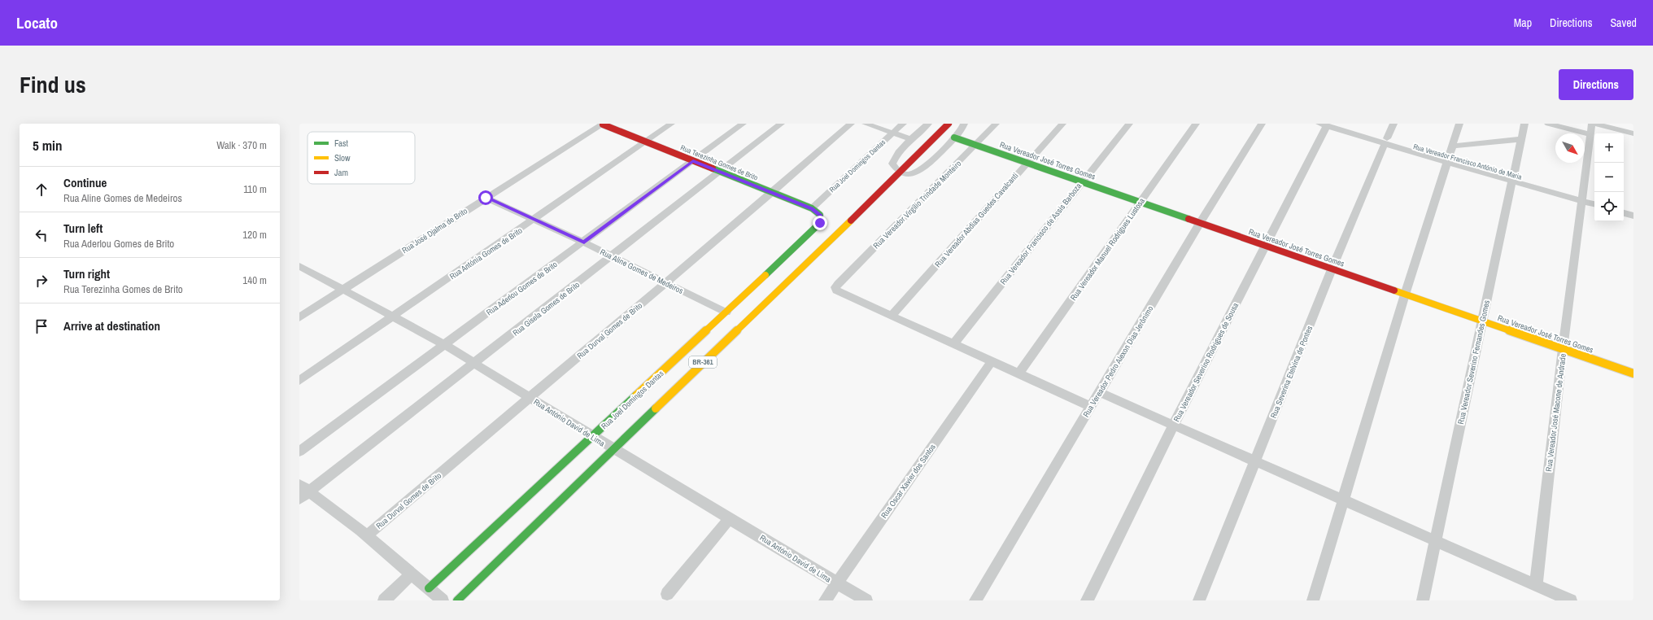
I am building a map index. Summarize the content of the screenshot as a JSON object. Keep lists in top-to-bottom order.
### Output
{
  "streets": {
    "street": [
      "Rua Vereador José Torres Gomes",
      "Rua Terezinha Gomes de Brito",
      "Rua Joel Domingos Dantas",
      "Rua Vereador Virgílio Trindade Monteiro",
      "Rua Vereador Abdias Guedes Cavalcanti",
      "Rua José Djalma de Brito",
      "Rua Vereador Francisco de Assis Barboza",
      "Rua Vereador Manuel Rodrigues Lustosa",
      "Rua Antónia Gomes de Brito",
      "Rua Aline Gomes de Medeiros",
      "Rua Aderlou Gomes de Brito",
      "Rua Gisela Gomes de Brito",
      "Rua Durval Gomes de Brito",
      "Rua Vereador Pedro Alexon Dias Jerônimo",
      "BR-361",
      "Rua Vereador Severino Rodrigues de Sousa",
      "Rua Vereador Severino Fernandes Gomes",
      "Rua Severina Etelvina de Pontes",
      "Rua Vereador José Macone de Andrade",
      "Rua António David de Lima",
      "Rua Oscar Xavier dos Santos"
    ]
  },
  "crossings": [
    ["Rua Vereador José Torres Gomes", "Rua Vereador Virgílio Trindade Monteiro"],
    ["Rua Vereador José Torres Gomes", "Rua Vereador Abdias Guedes Cavalcanti"],
    ["Rua Vereador José Torres Gomes", "Rua Vereador Francisco de Assis Barboza"],
    ["Rua Vereador José Torres Gomes", "Rua Vereador Manuel Rodrigues Lustosa"],
    ["Rua Vereador José Torres Gomes", "Rua Vereador Pedro Alexon Dias Jerônimo"],
    ["Rua Vereador José Torres Gomes", "Rua Vereador Severino Rodrigues de Sousa"],
    ["Rua Vereador José Torres Gomes", "Rua Vereador Severino Fernandes Gomes"],
    ["Rua Vereador José Torres Gomes", "Rua Severina Etelvina de Pontes"],
    ["Rua Vereador José Torres Gomes", "Rua Vereador José Macone de Andrade"],
    ["Rua Terezinha Gomes de Brito", "Rua Joel Domingos Dantas"],
    ["Rua Terezinha Gomes de Brito", "Rua José Djalma de Brito"],
    ["Rua Terezinha Gomes de Brito", "Rua Antónia Gomes de Brito"],
    ["Rua Terezinha Gomes de Brito", "Rua Aderlou Gomes de Brito"],
    ["Rua Terezinha Gomes de Brito", "Rua Gisela Gomes de Brito"],
    ["Rua Terezinha Gomes de Brito", "Rua Durval Gomes de Brito"],
    ["Rua Joel Domingos Dantas", "Rua Aline Gomes de Medeiros"],
    ["Rua Joel Domingos Dantas", "Rua António David de Lima"],
    ["Rua Vereador Virgílio Trindade Monteiro", "Rua Vereador Abdias Guedes Cavalcanti"],
    ["Rua José Djalma de Brito", "Rua Aline Gomes de Medeiros"],
    ["Rua José Djalma de Brito", "Rua António David de Lima"],
    ["Rua Antónia Gomes de Brito", "Rua Aline Gomes de Medeiros"],
    ["Rua Antónia Gomes de Brito", "Rua António David de Lima"],
    ["Rua Aline Gomes de Medeiros", "Rua Aderlou Gomes de Brito"],
    ["Rua Aline Gomes de Medeiros", "Rua Gisela Gomes de Brito"],
    ["Rua Aline Gomes de Medeiros", "Rua Durval Gomes de Brito"],
    ["Rua Aderlou Gomes de Brito", "Rua António David de Lima"],
    ["Rua Gisela Gomes de Brito", "Rua António David de Lima"],
    ["Rua Durval Gomes de Brito", "Rua António David de Lima"],
    ["BR-361", "Rua António David de Lima"],
    ["Rua António David de Lima", "Rua Oscar Xavier dos Santos"]
  ],
  "legend": ["Fast", "Slow", "Jam"],
  "north": "bottom right",
  "page": {
    "header": "Locato",
    "nav": ["Map", "Directions", "Saved"],
    "title": "Find us",
    "buttons": "Directions",
    "heading": ["5 min", "Walk · 370 m"],
    "map_buttons": ["+", "−"],
    "list": [
      ["Continue", "Rua Aline Gomes de Medeiros", "110 m"],
      ["Turn left", "Rua Aderlou Gomes de Brito", "120 m"],
      ["Turn right", "Rua Terezinha Gomes de Brito", "140 m"],
      "Arrive at destination"
    ]
  }
}
